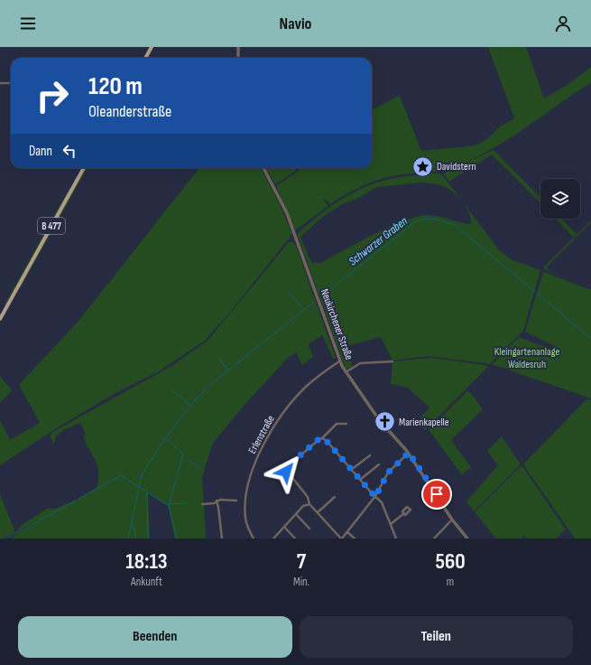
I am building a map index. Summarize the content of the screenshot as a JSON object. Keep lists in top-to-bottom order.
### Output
{
  "streets": {
    "main road": ["B 477"],
    "street": ["Neukirchener Straße", "Erlenstraße"]
  },
  "crossings": [
    ["Neukirchener Straße", "Erlenstraße"]
  ],
  "water": ["Schwarzer Graben"],
  "parks": ["Kleingartenanlage Waldesruh"],
  "places": {
    "place": ["Davidstern"],
    "church": ["Marienkapelle"]
  },
  "page": {
    "header": "Navio",
    "turn": ["120 m", "Oleanderstraße"],
    "then": "Dann",
    "eta": [
      "18:13",
      "Ankunft",
      "7",
      "Min.",
      "560",
      "m"
    ],
    "buttons": ["Beenden", "Teilen"]
  }
}
